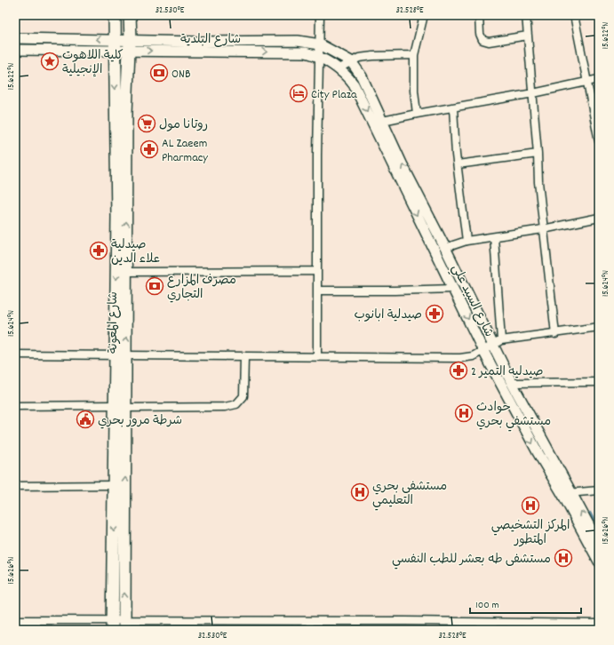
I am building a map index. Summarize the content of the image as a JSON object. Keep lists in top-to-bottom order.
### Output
{
  "streets": {
    "highway": ["شارع المعونة"],
    "main road": ["شارع البلدية", "شارع السيد علي"]
  },
  "crossings": [
    ["شارع البلدية", "شارع السيد علي"],
    ["شارع البلدية", "شارع المعونة"]
  ],
  "places": {
    "place": ["كلية اللاهوت الإنجيلية"],
    "bank": ["ONB", "مصرف المزارع التجاري"],
    "hotel": ["City Plaza"],
    "supermarket": ["روتانا مول"],
    "pharmacy": [
      "AL Zaeem Pharmacy",
      "صيدلية علاء الدين",
      "صيدلية ابانوب",
      "صيدليه التمير 2"
    ],
    "hospital": [
      "حوادث مستشفي بحري",
      "مستشفى بحري التعليمي",
      "المركز التشخيصي المتطور",
      "مستشفى طه بعشر للطب النفسي"
    ],
    "public building": ["شرطة مرور بحري"]
  },
  "scale_bar": "100 m",
  "coordinates": [
    "32.530°E",
    "32.528°E",
    "15.622°N",
    "15.624°N",
    "15.626°N"
  ]
}
